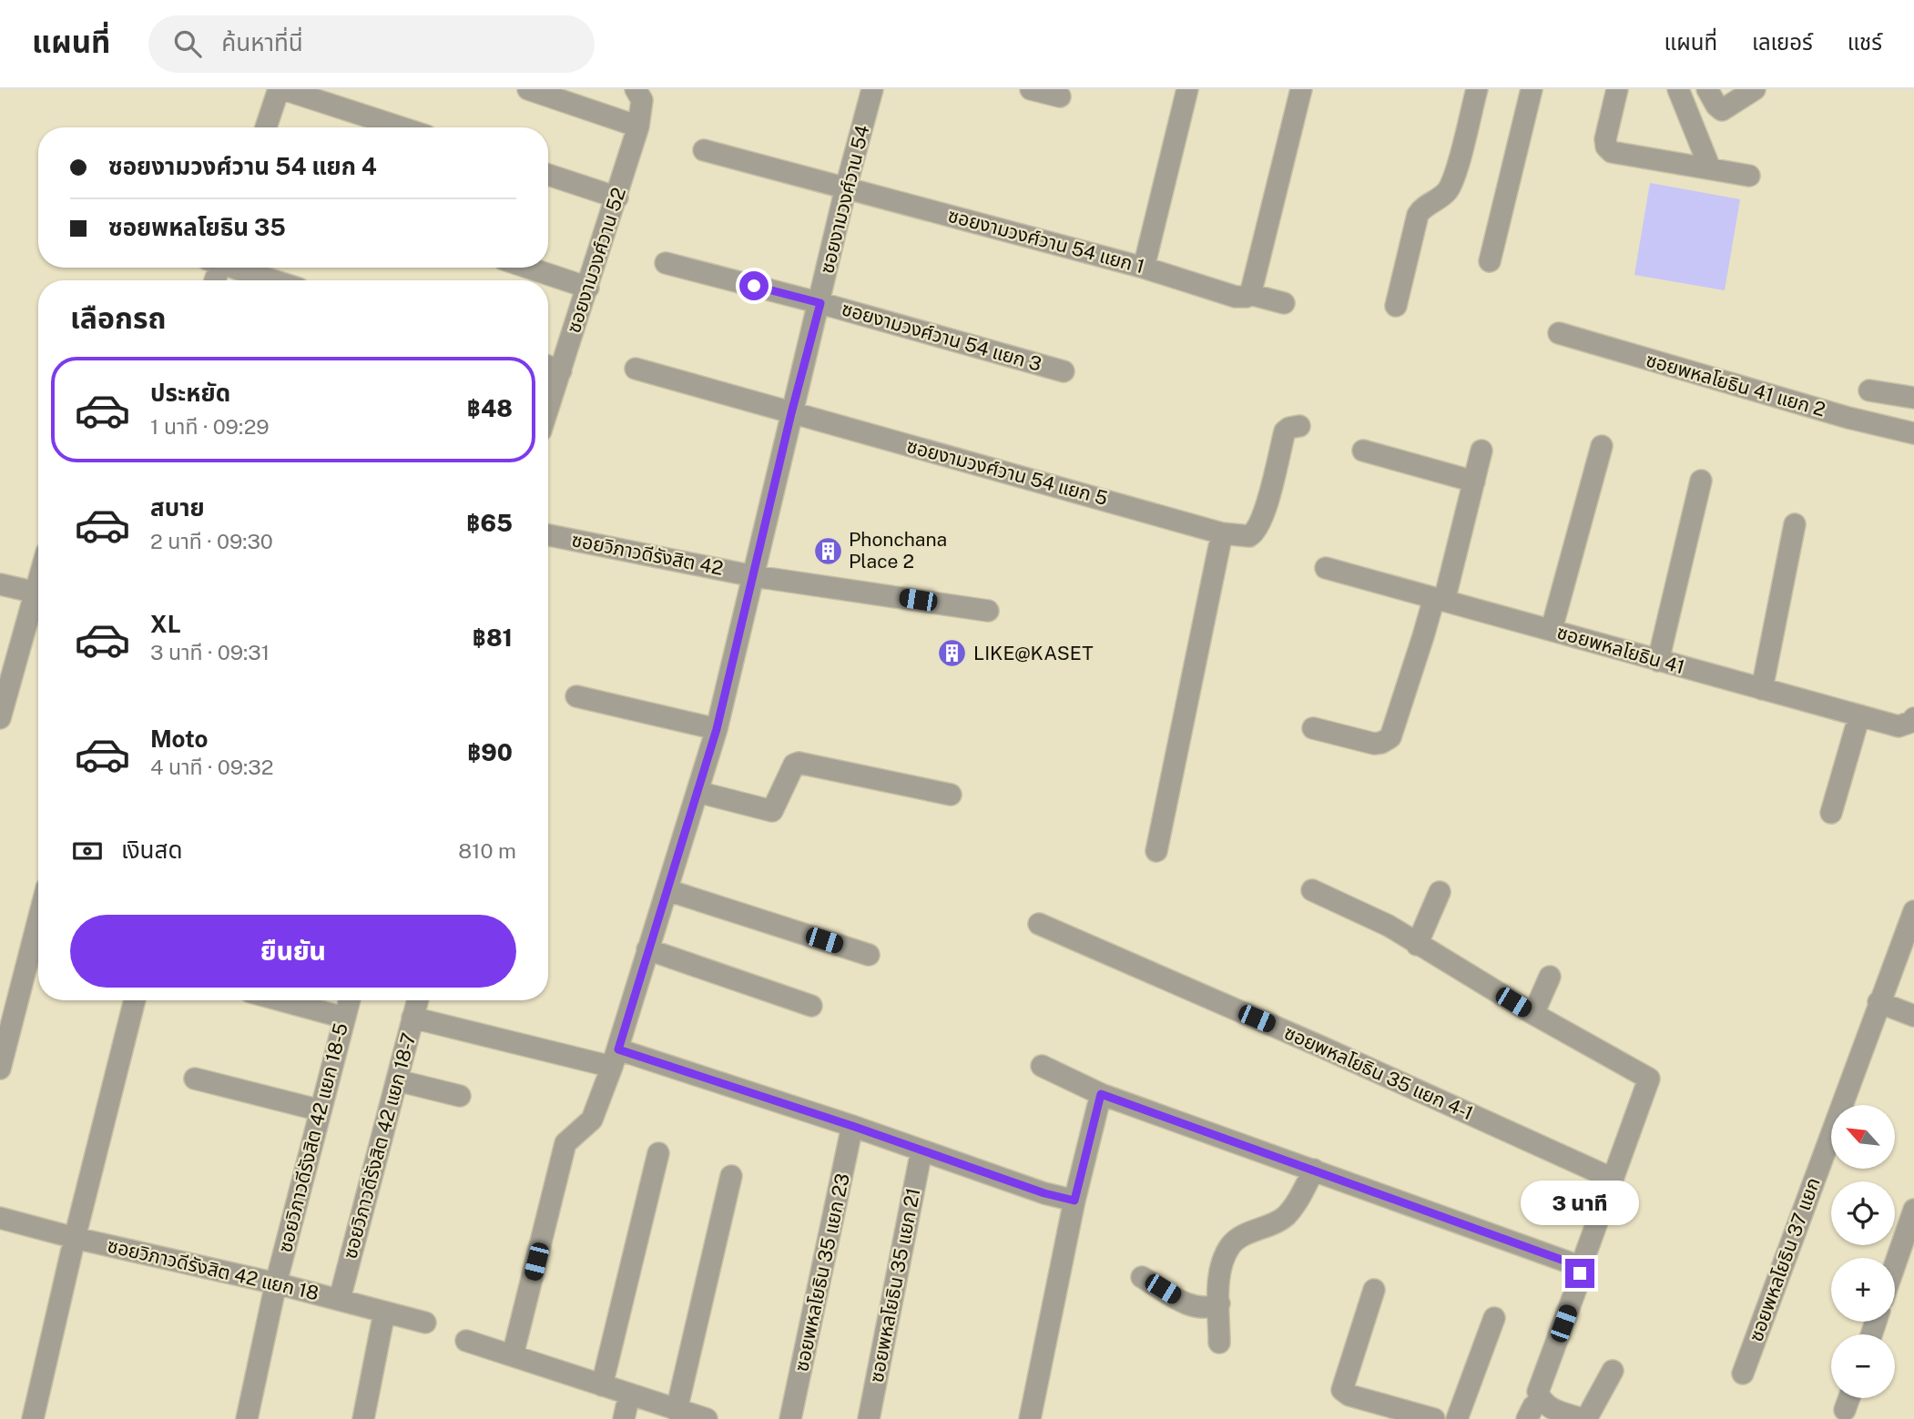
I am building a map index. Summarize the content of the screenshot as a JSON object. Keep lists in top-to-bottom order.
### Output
{
  "streets": {
    "street": [
      "ซอยงามวงศ์วาน 54",
      "ซอยงามวงศ์วาน 54 แยก 1",
      "ซอยงามวงศ์วาน 52",
      "ซอยงามวงศ์วาน 54 แยก 3",
      "ซอยพหลโยธิน 41 แยก 2",
      "ซอยงามวงศ์วาน 54 แยก 5",
      "ซอยวิภาวดีรังสิต 42",
      "ซอยพหลโยธิน 41",
      "ซอยพหลโยธิน 35 แยก 4-1",
      "ซอยวิภาวดีรังสิต 42 แยก 18-5",
      "ซอยวิภาวดีรังสิต 42 แยก 18-7",
      "ซอยพหลโยธิน 37 แยก",
      "ซอยวิภาวดีรังสิต 42 แยก 18",
      "ซอยพหลโยธิน 35 แยก 23",
      "ซอยพหลโยธิน 35 แยก 21"
    ]
  },
  "crossings": [
    ["ซอยงามวงศ์วาน 54", "ซอยงามวงศ์วาน 54 แยก 1"],
    ["ซอยงามวงศ์วาน 54", "ซอยงามวงศ์วาน 54 แยก 3"],
    ["ซอยงามวงศ์วาน 54", "ซอยงามวงศ์วาน 54 แยก 5"],
    ["ซอยงามวงศ์วาน 54", "ซอยวิภาวดีรังสิต 42"],
    ["ซอยวิภาวดีรังสิต 42 แยก 18-5", "ซอยวิภาวดีรังสิต 42 แยก 18"],
    ["ซอยวิภาวดีรังสิต 42 แยก 18-7", "ซอยวิภาวดีรังสิต 42 แยก 18"]
  ],
  "places": {
    "building": ["Phonchana Place 2", "LIKE@KASET"]
  },
  "north": "top left",
  "page": {
    "header": "แผนที่",
    "search": "ค้นหาที่นี่",
    "nav": ["แผนที่", "เลเยอร์", "แชร์"],
    "banner": ["ซอยงามวงศ์วาน 54 แยก 4", "ซอยพหลโยธิน 35"],
    "heading": "เลือกรถ",
    "list": [
      {
        "name": "ประหยัด",
        "note": "1 นาที · 09:29",
        "value": "฿48"
      },
      {
        "name": "สบาย",
        "note": "2 นาที · 09:30",
        "value": "฿65"
      },
      {
        "name": "XL",
        "note": "3 นาที · 09:31",
        "value": "฿81"
      },
      {
        "name": "Moto",
        "note": "4 นาที · 09:32",
        "value": "฿90"
      }
    ],
    "pay": ["เงินสด", "810 m"],
    "buttons": "ยืนยัน",
    "map_buttons": ["+", "−"],
    "bubble": "3 นาที"
  }
}
